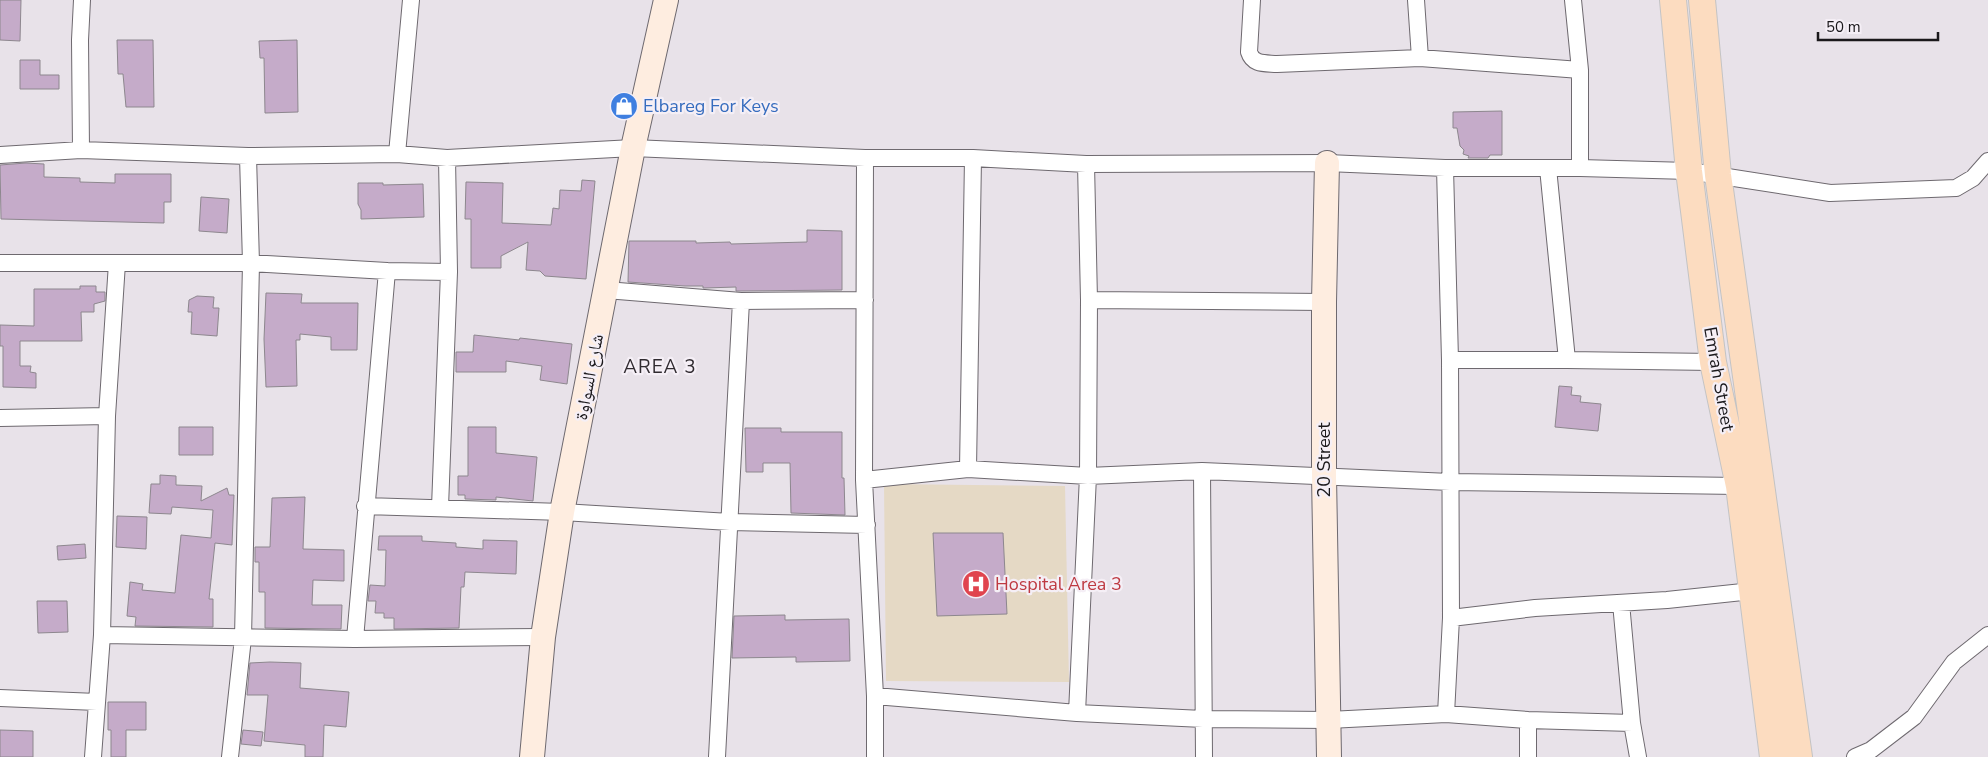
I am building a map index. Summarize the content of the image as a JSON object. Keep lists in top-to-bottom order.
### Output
{
  "streets": {
    "main road": ["Emrah Street"],
    "street": ["شارع السواوة", "20 Street"]
  },
  "districts": ["AREA 3"],
  "places": {
    "shop": ["Elbareg For Keys"],
    "hospital": ["Hospital Area 3"]
  },
  "scale_bar": "50 m"
}
